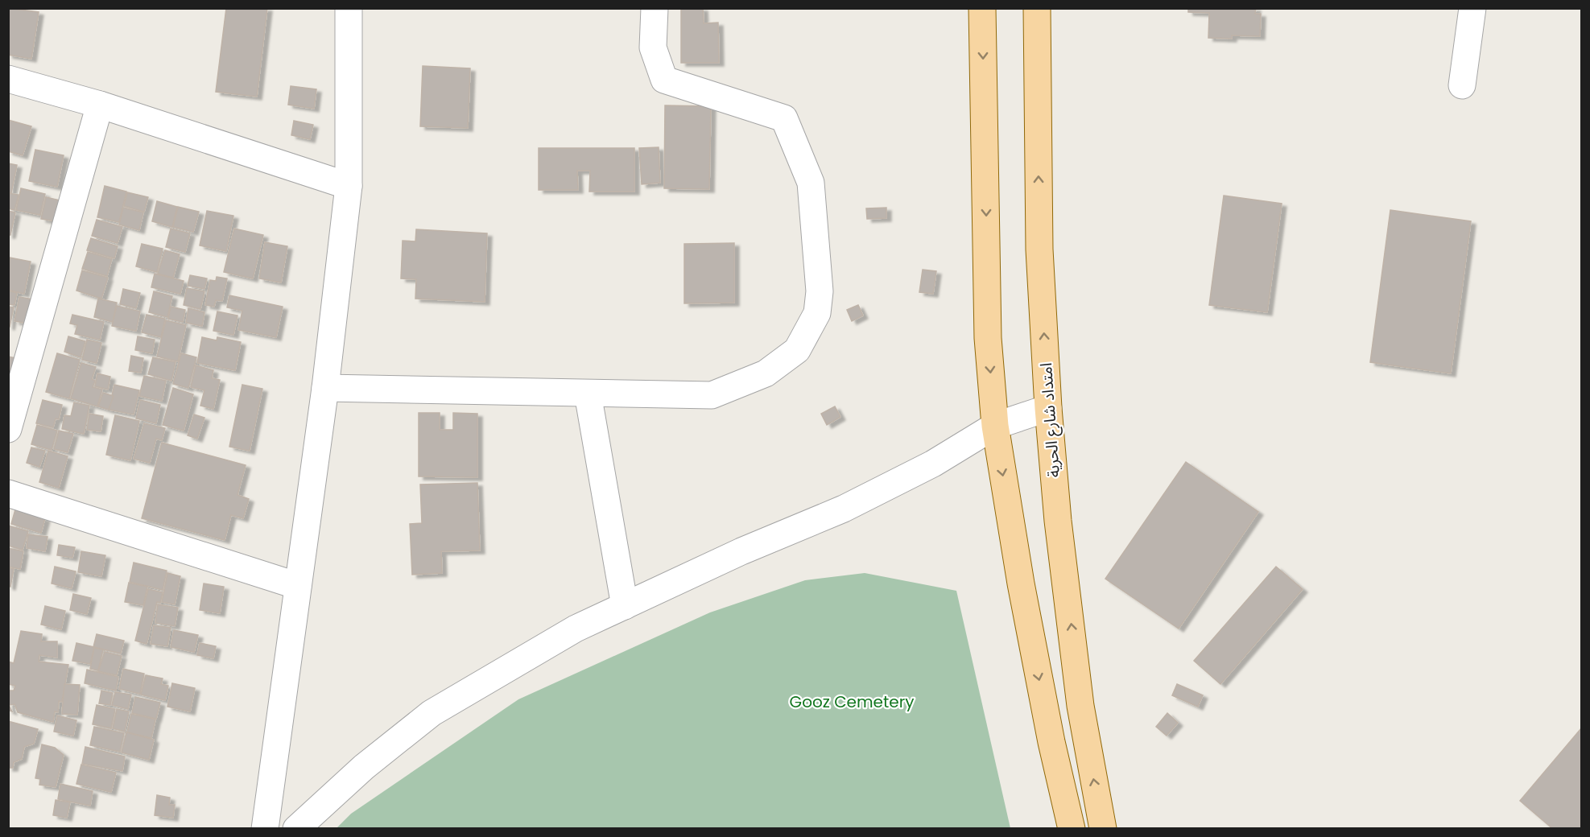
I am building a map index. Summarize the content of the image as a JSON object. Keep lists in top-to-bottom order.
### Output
{
  "streets": {
    "main road": ["امتداد شارع الحرية"]
  },
  "parks": ["Gooz Cemetery"]
}
